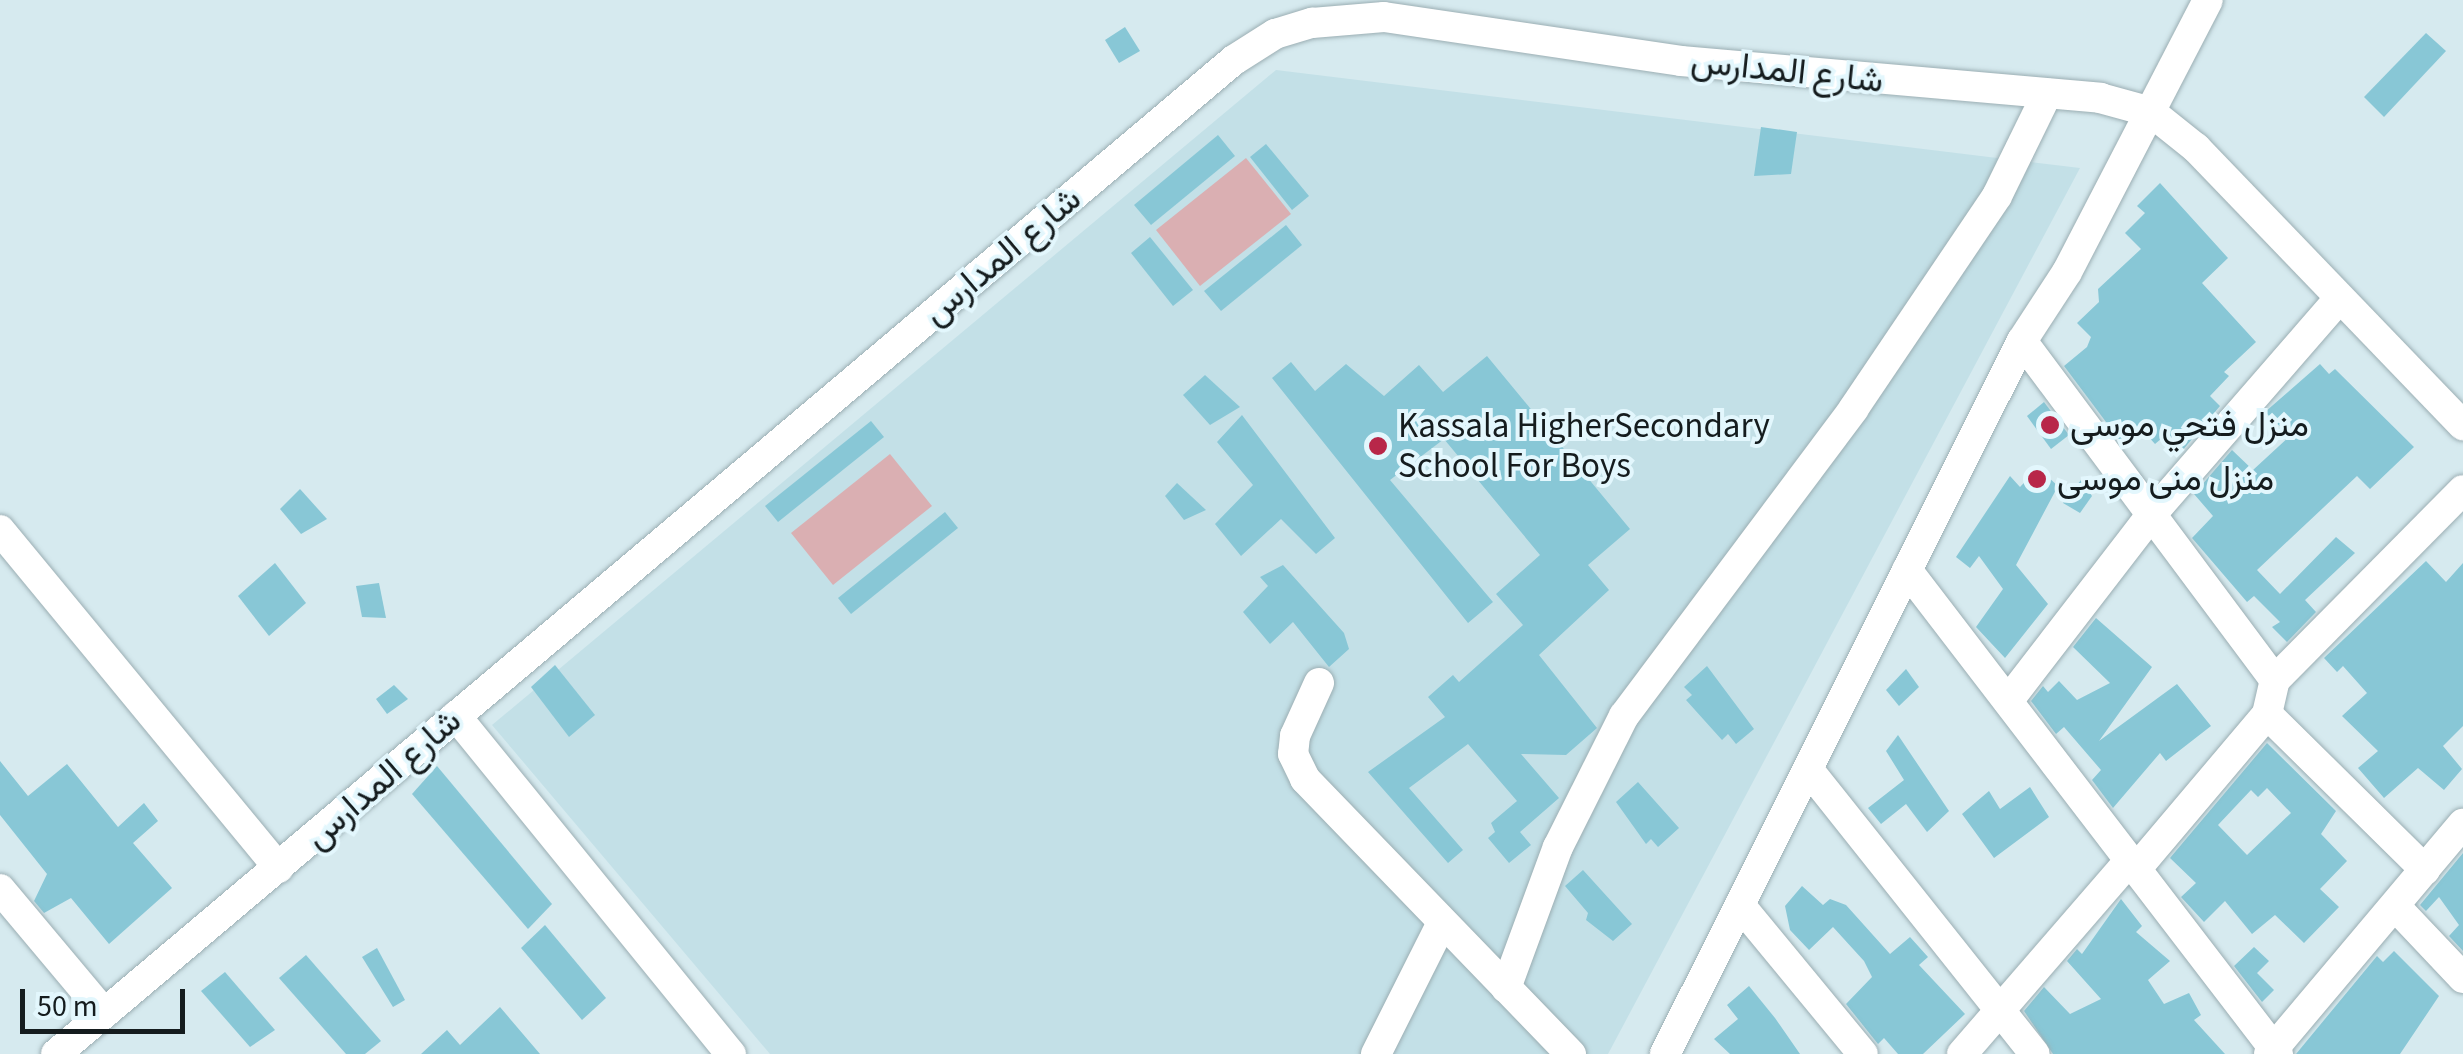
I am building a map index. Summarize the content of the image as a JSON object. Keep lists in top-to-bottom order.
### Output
{
  "streets": {
    "street": ["شارع المدارس"]
  },
  "places": ["منزل فتحي موسى", "Kassala HigherSecondary School For Boys", "منزل منى موسى"],
  "scale_bar": "50 m"
}
